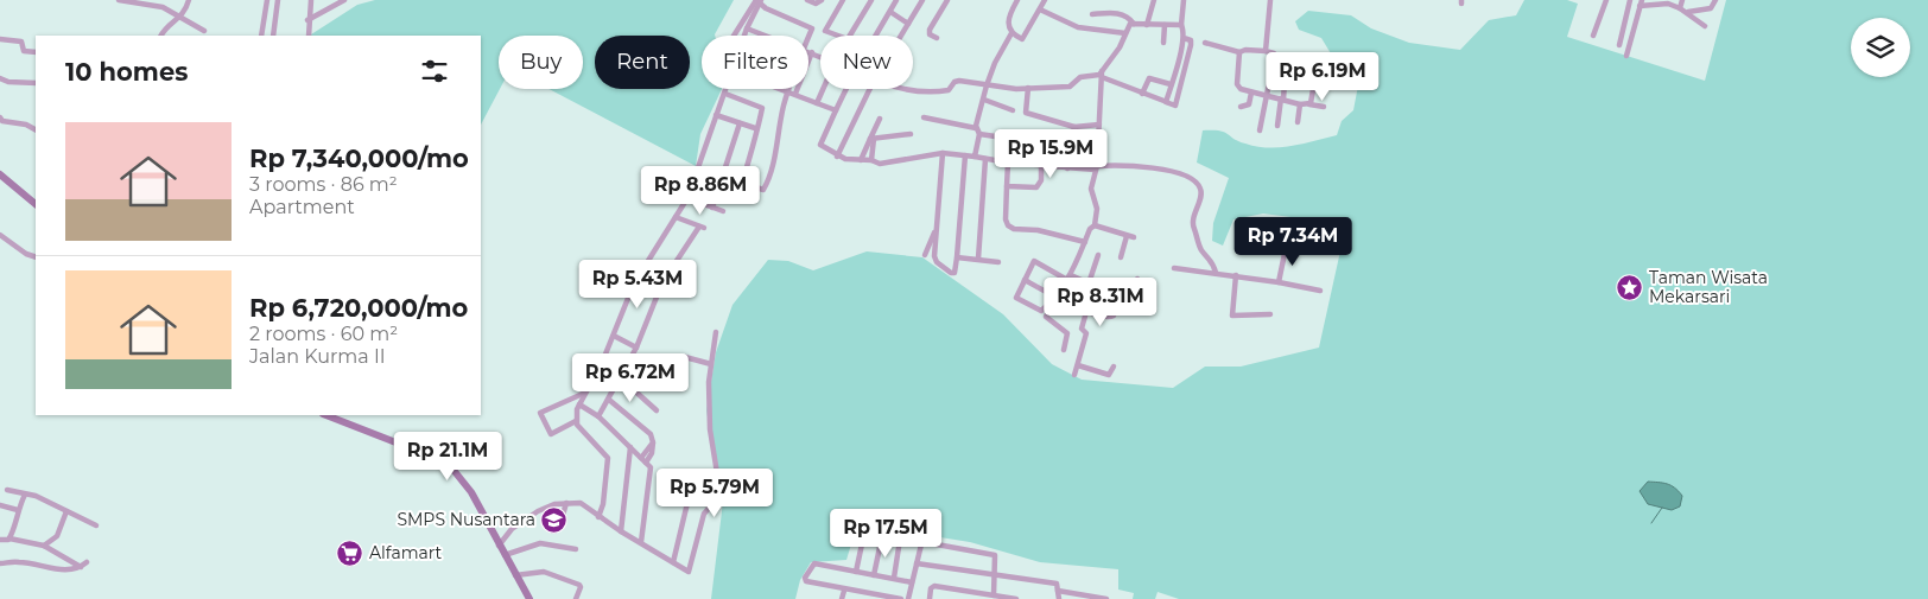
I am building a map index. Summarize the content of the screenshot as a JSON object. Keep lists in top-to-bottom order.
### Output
{
  "places": {
    "place": ["Taman Wisata Mekarsari"],
    "school or university": ["SMPS Nusantara"],
    "supermarket": ["Alfamart"]
  },
  "page": {
    "chip": [
      "Buy",
      "Rent",
      "Filters",
      "New"
    ],
    "heading": "10 homes",
    "price": [
      "Rp 6.19M",
      "Rp 15.9M",
      "Rp 8.86M",
      "Rp 7.34M",
      "Rp 5.43M",
      "Rp 8.31M",
      "Rp 6.72M",
      "Rp 21.1M",
      "Rp 5.79M",
      "Rp 17.5M"
    ],
    "list": [
      {
        "name": "Rp 7,340,000/mo",
        "note": "3 rooms · 86 m² · Apartment"
      },
      {
        "name": "Rp 6,720,000/mo",
        "note": "2 rooms · 60 m² · Jalan Kurma II"
      }
    ]
  }
}
